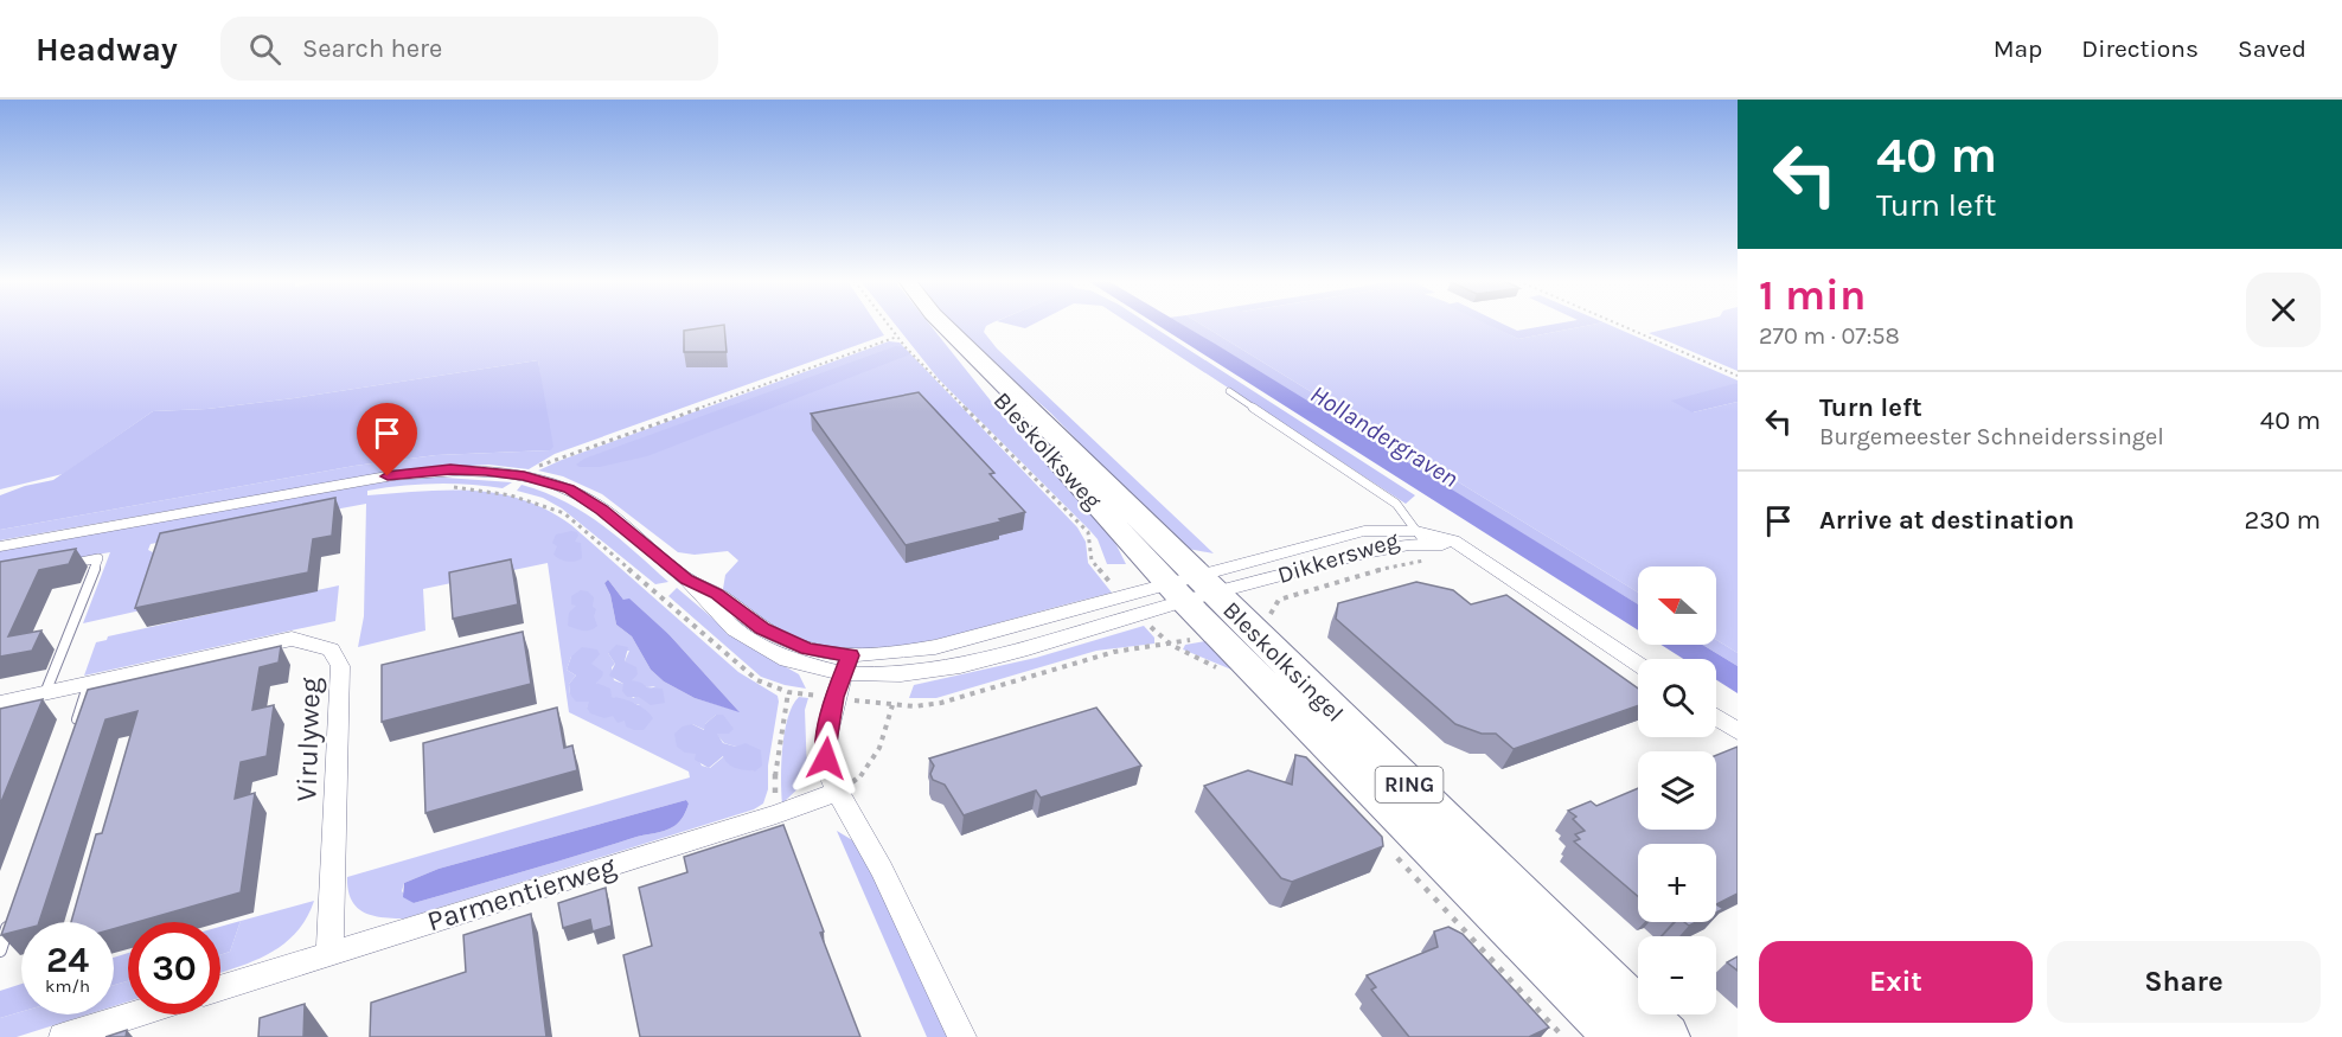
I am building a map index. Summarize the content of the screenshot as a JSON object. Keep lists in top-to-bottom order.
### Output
{
  "streets": {
    "main road": ["Bleskolksingel", "RING"],
    "street": ["Dikkersweg", "Virulyweg", "Parmentierweg"]
  },
  "crossings": [
    ["Dikkersweg", "Bleskolksingel"],
    ["Virulyweg", "Parmentierweg"]
  ],
  "water": ["Hollandergraven"],
  "north": "left",
  "page": {
    "header": "Headway",
    "search": "Search here",
    "nav": ["Map", "Directions", "Saved"],
    "turn": ["40 m", "Turn left"],
    "heading": ["1 min", "270 m · 07:58"],
    "list": [
      {
        "name": "Turn left",
        "note": "Burgemeester Schneiderssingel",
        "value": "40 m"
      },
      {
        "name": "Arrive at destination",
        "value": "230 m"
      }
    ],
    "map_buttons": ["+", "−"],
    "speed": "24 km/h",
    "limit": "30",
    "buttons": ["Exit", "Share"]
  }
}
